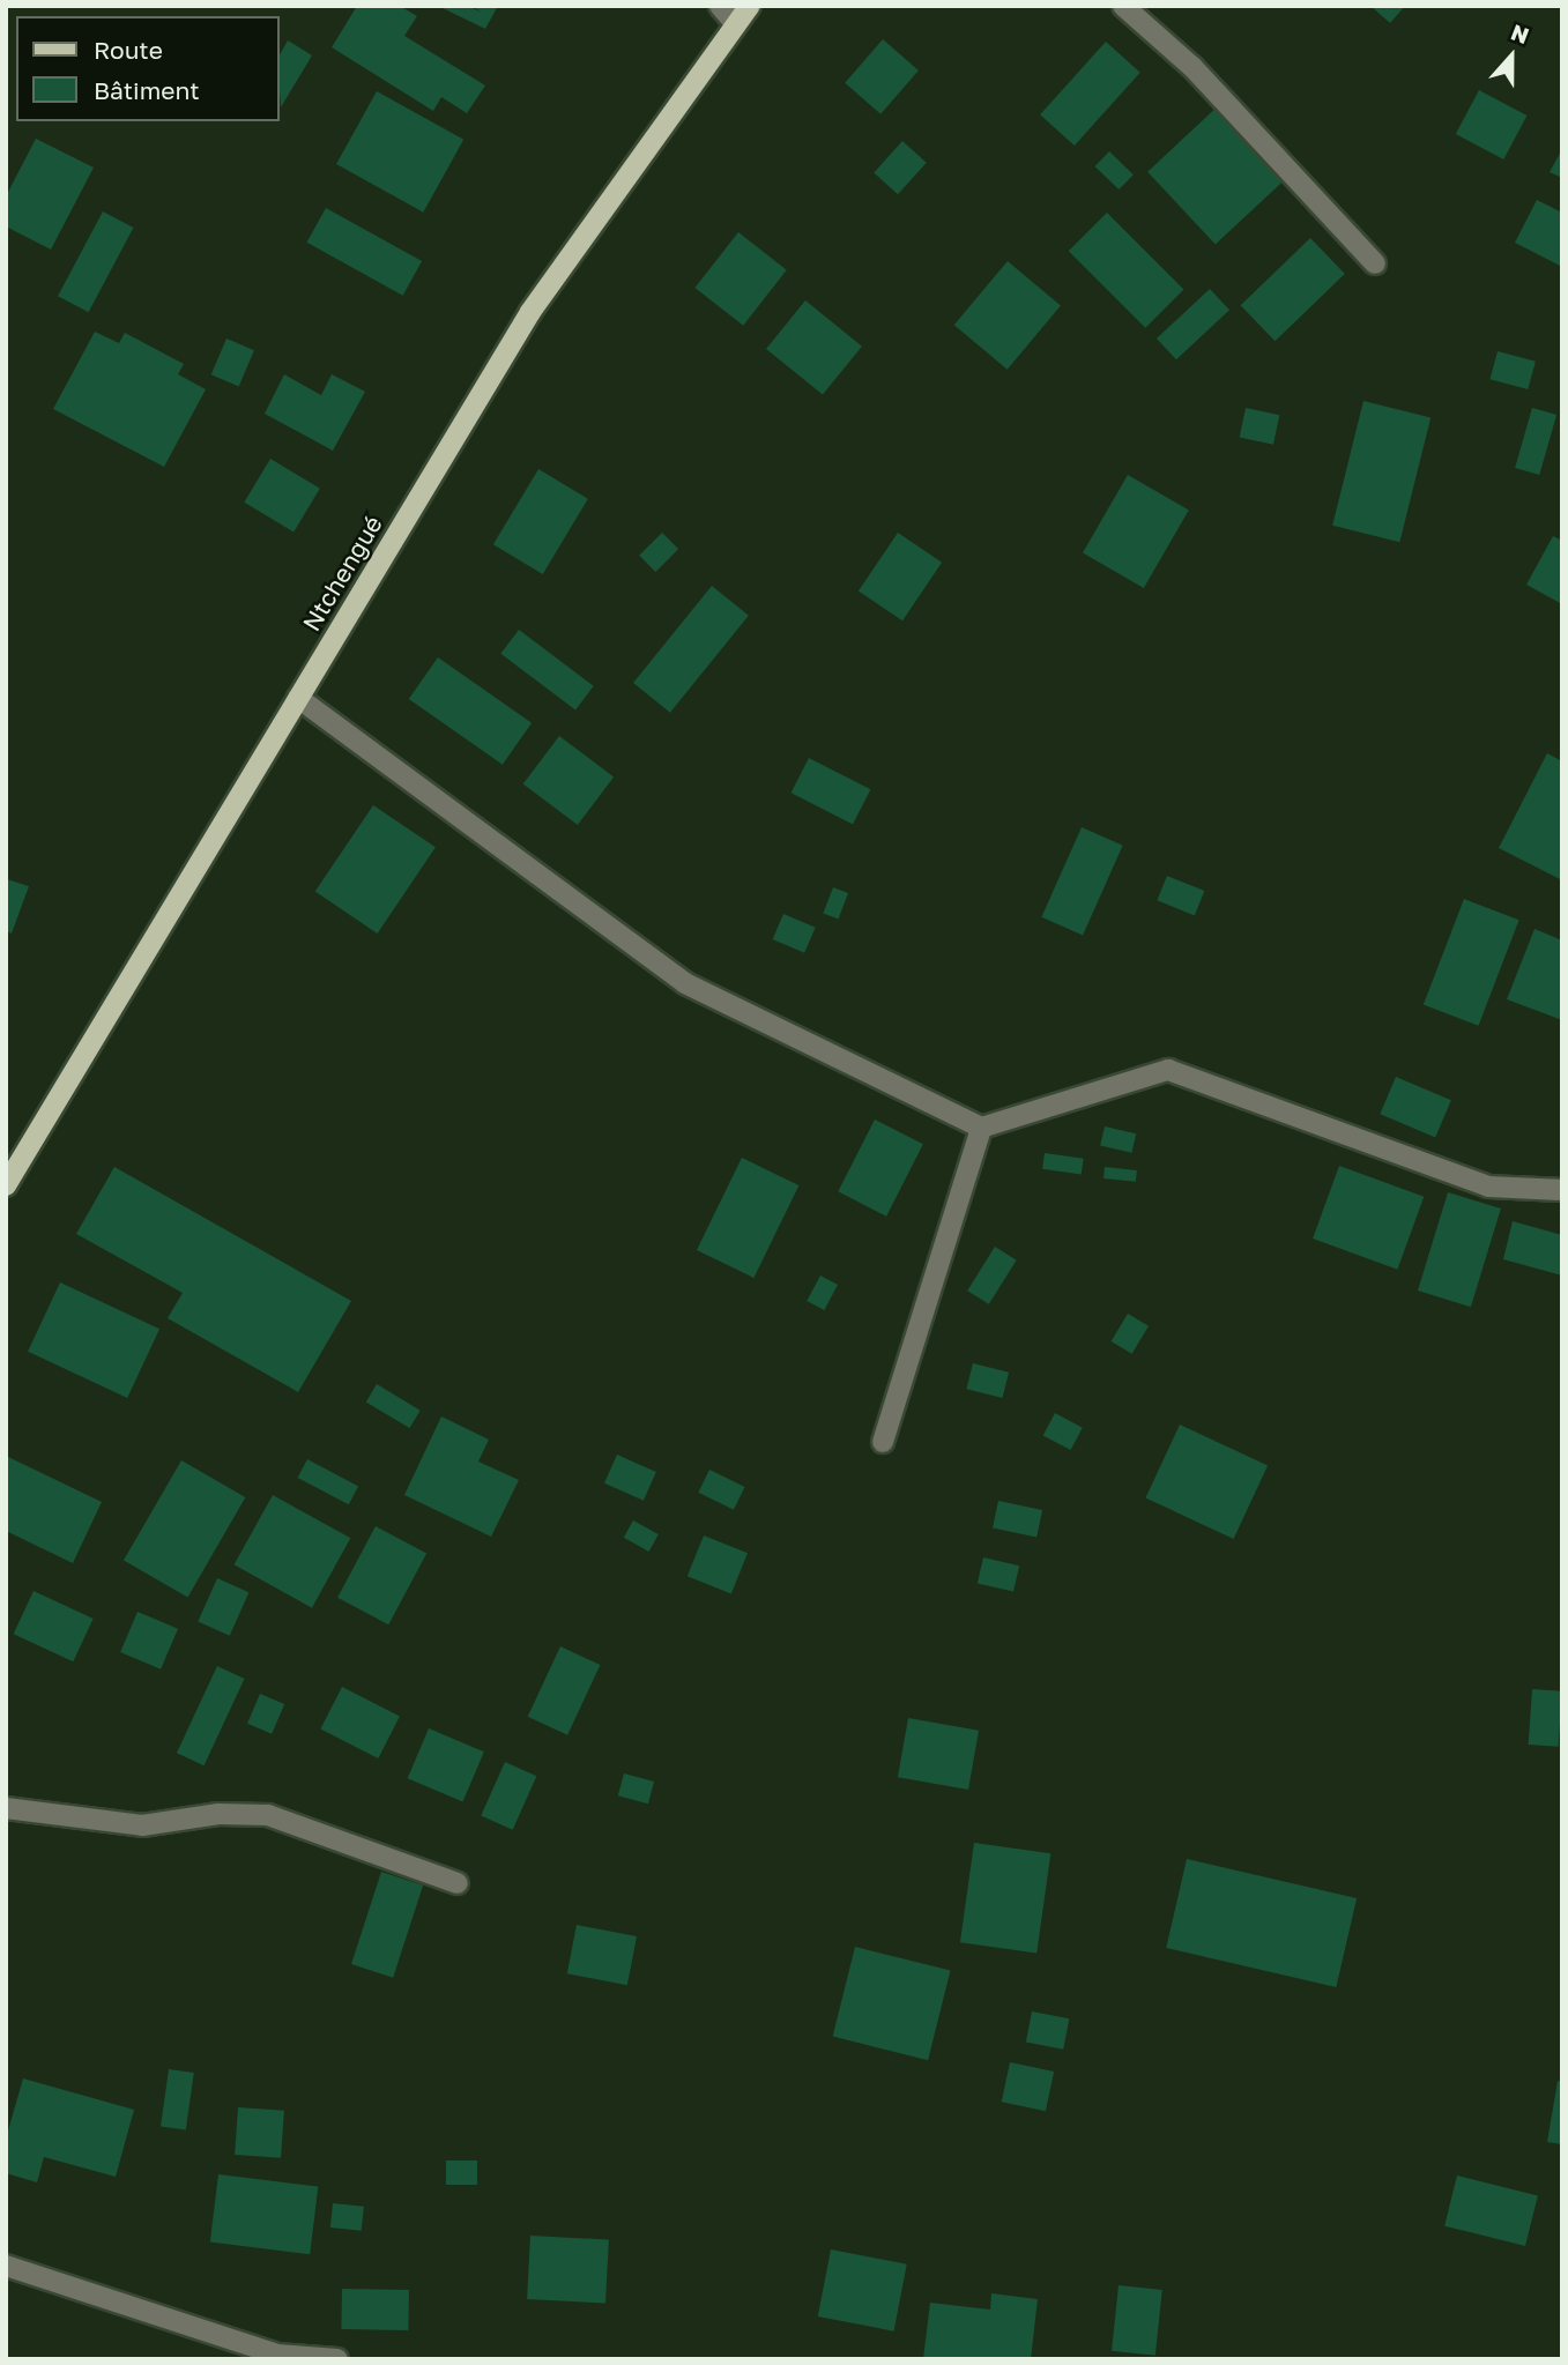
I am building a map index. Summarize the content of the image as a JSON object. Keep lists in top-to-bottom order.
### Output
{
  "streets": {
    "main road": ["Ntchengué"]
  },
  "legend": ["Route", "Bâtiment"],
  "north": "top"
}
